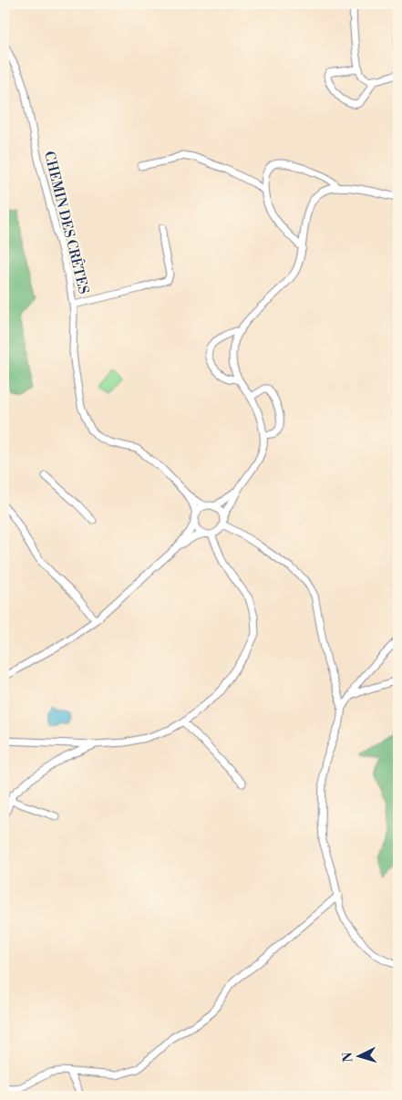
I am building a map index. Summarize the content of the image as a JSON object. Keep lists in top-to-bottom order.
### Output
{
  "streets": {
    "street": ["CHEMIN DES CRÊTES"]
  },
  "north": "left"
}
